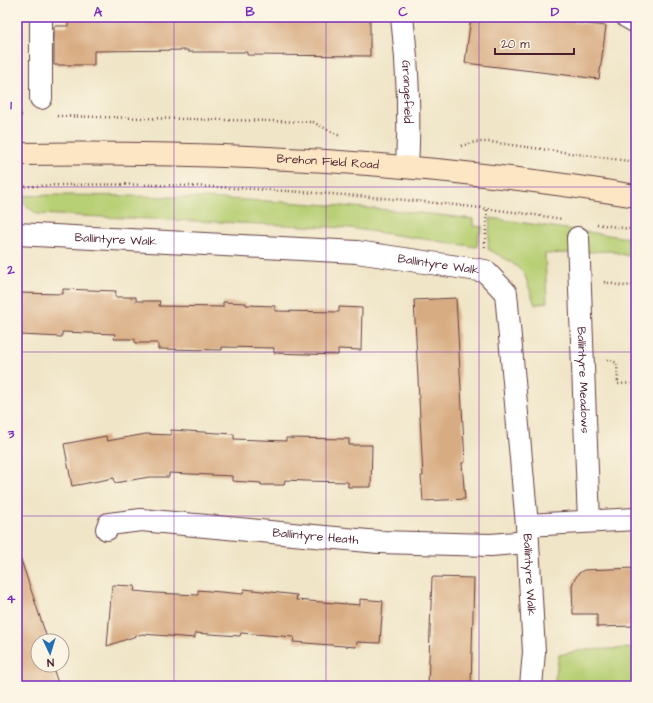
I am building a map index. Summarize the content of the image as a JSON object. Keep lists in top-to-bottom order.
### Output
{
  "streets": {
    "main road": ["Brehon Field Road"],
    "street": [
      "Grangefield",
      "Ballintyre Walk",
      "Ballintyre Meadows",
      "Ballintyre Heath"
    ]
  },
  "crossings": [
    ["Grangefield", "Brehon Field Road"],
    ["Ballintyre Walk", "Ballintyre Heath"]
  ],
  "scale_bar": "20 m",
  "north": "bottom",
  "grid": {
    "columns": [
      "A",
      "B",
      "C",
      "D"
    ],
    "rows": [
      "1",
      "2",
      "3",
      "4"
    ]
  }
}
